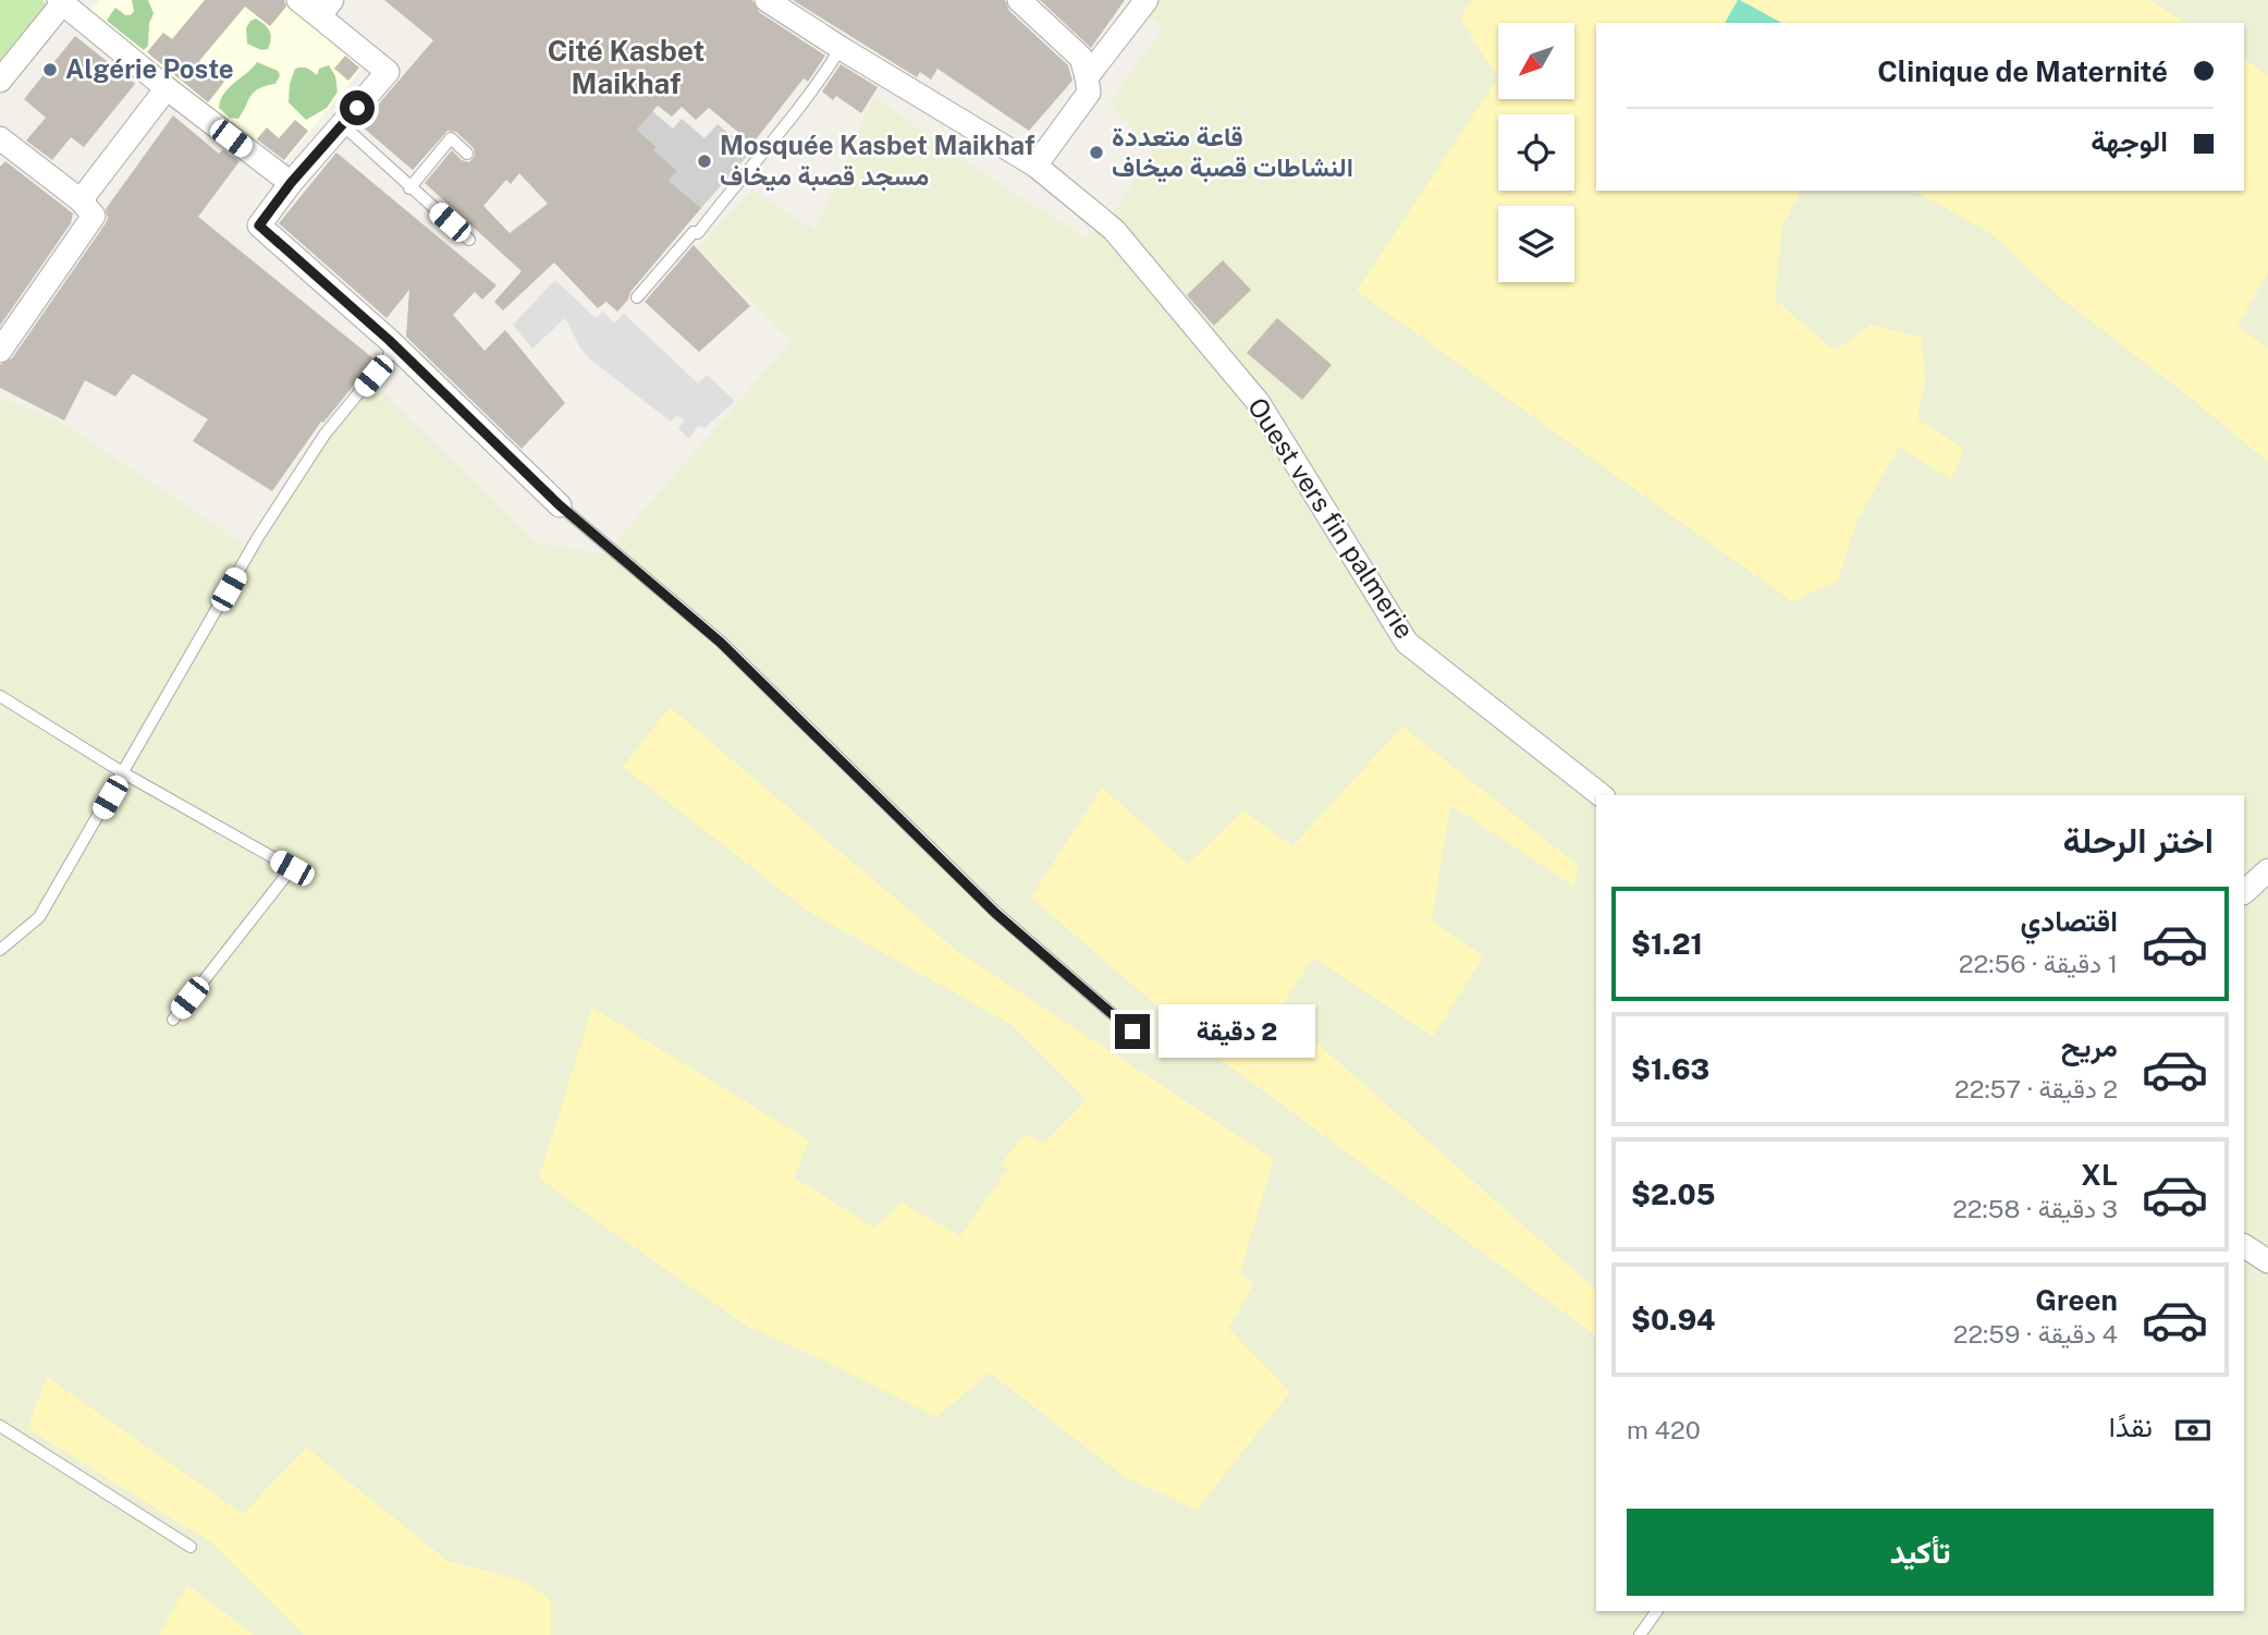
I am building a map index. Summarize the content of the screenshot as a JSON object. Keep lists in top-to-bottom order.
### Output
{
  "streets": {
    "street": ["Ouest vers fin palmerie"]
  },
  "districts": ["Cité Kasbet Maikhaf"],
  "places": ["Algérie Poste", "قاعة متعددة النشاطات قصبة ميخاف", "Mosquée Kasbet Maikhaf مسجد قصبة ميخاف"],
  "north": "bottom left",
  "page": {
    "banner": ["Clinique de Maternité", "الوجهة"],
    "heading": "اختر الرحلة",
    "list": [
      {
        "name": "اقتصادي",
        "note": "1 دقيقة · 22:56",
        "value": "$1.21"
      },
      {
        "name": "مريح",
        "note": "2 دقيقة · 22:57",
        "value": "$1.63"
      },
      {
        "name": "XL",
        "note": "3 دقيقة · 22:58",
        "value": "$2.05"
      },
      {
        "name": "Green",
        "note": "4 دقيقة · 22:59",
        "value": "$0.94"
      }
    ],
    "bubble": "2 دقيقة",
    "pay": ["نقدًا", "420 m"],
    "buttons": "تأكيد"
  }
}
